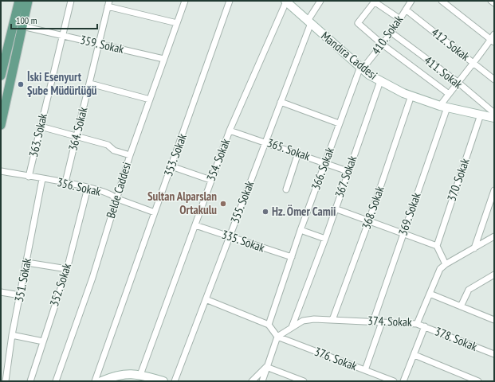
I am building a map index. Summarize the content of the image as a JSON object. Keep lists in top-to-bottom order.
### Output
{
  "streets": {
    "street": [
      "410. Sokak",
      "359. Sokak",
      "412. Sokak",
      "Mandıra Caddesi",
      "411. Sokak",
      "364. Sokak",
      "363. Sokak",
      "365. Sokak",
      "353. Sokak",
      "354. Sokak",
      "366. Sokak",
      "367. Sokak",
      "370. Sokak",
      "356. Sokak",
      "Belde Caddesi",
      "355. Sokak",
      "368. Sokak",
      "369. Sokak",
      "335. Sokak",
      "351. Sokak",
      "352. Sokak",
      "374. Sokak",
      "378. Sokak",
      "376. Sokak"
    ]
  },
  "crossings": [
    ["410. Sokak", "412. Sokak"],
    ["410. Sokak", "Mandıra Caddesi"],
    ["410. Sokak", "411. Sokak"],
    ["410. Sokak", "366. Sokak"],
    ["359. Sokak", "364. Sokak"],
    ["359. Sokak", "363. Sokak"],
    ["359. Sokak", "Belde Caddesi"],
    ["412. Sokak", "369. Sokak"],
    ["Mandıra Caddesi", "354. Sokak"],
    ["Mandıra Caddesi", "366. Sokak"],
    ["Mandıra Caddesi", "367. Sokak"],
    ["Mandıra Caddesi", "370. Sokak"],
    ["Mandıra Caddesi", "355. Sokak"],
    ["Mandıra Caddesi", "368. Sokak"],
    ["Mandıra Caddesi", "369. Sokak"],
    ["411. Sokak", "369. Sokak"],
    ["364. Sokak", "356. Sokak"],
    ["363. Sokak", "356. Sokak"],
    ["365. Sokak", "354. Sokak"],
    ["365. Sokak", "366. Sokak"],
    ["365. Sokak", "367. Sokak"],
    ["365. Sokak", "355. Sokak"],
    ["353. Sokak", "356. Sokak"],
    ["354. Sokak", "335. Sokak"],
    ["366. Sokak", "335. Sokak"],
    ["367. Sokak", "374. Sokak"],
    ["356. Sokak", "Belde Caddesi"],
    ["356. Sokak", "351. Sokak"],
    ["356. Sokak", "352. Sokak"],
    ["355. Sokak", "335. Sokak"],
    ["368. Sokak", "374. Sokak"],
    ["369. Sokak", "374. Sokak"],
    ["374. Sokak", "378. Sokak"],
    ["374. Sokak", "376. Sokak"]
  ],
  "places": ["İski Esenyurt Şube Müdürlüğü", "Sultan Alparslan Ortakulu", "Hz. Ömer Camii"],
  "scale_bar": "100 m"
}
